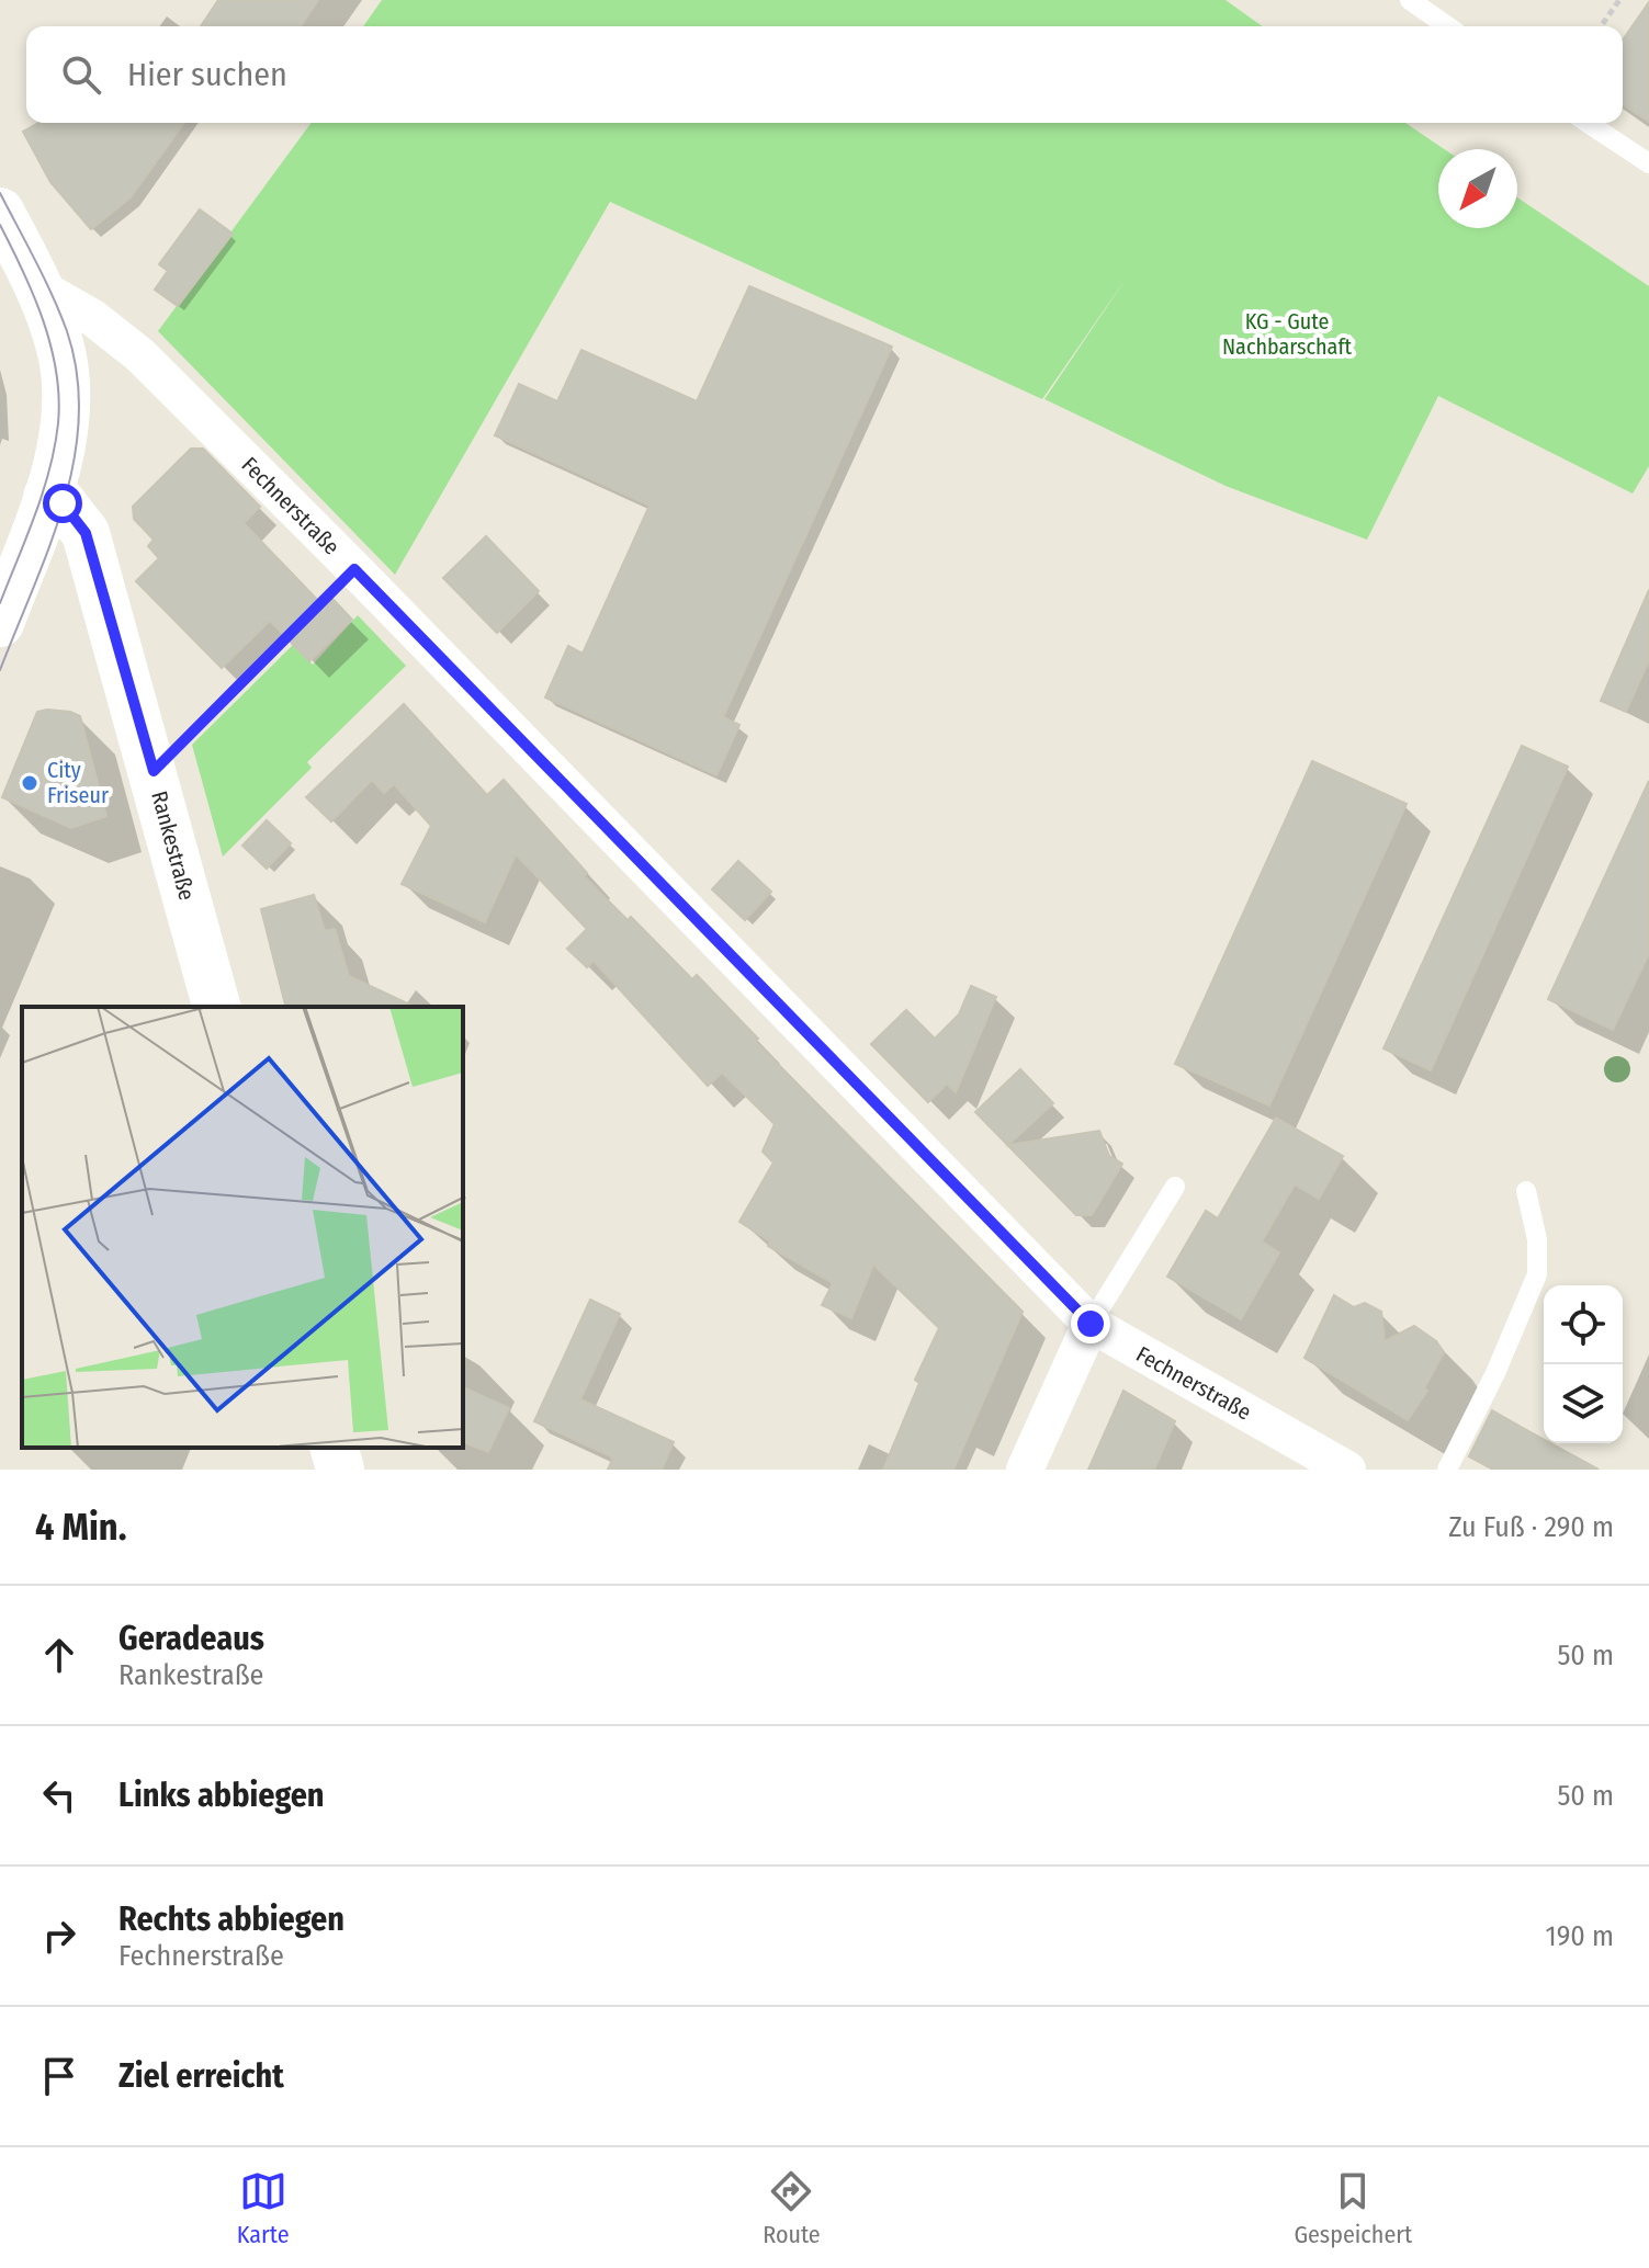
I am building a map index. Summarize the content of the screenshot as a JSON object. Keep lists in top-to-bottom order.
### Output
{
  "streets": {
    "street": ["Fechnerstraße", "Rankestraße"]
  },
  "parks": ["KG - Gute Nachbarschaft"],
  "places": ["City Friseur"],
  "north": "bottom left",
  "page": {
    "search": "Hier suchen",
    "heading": ["4 Min.", "Zu Fuß · 290 m"],
    "list": [
      ["Geradeaus", "Rankestraße", "50 m"],
      ["Links abbiegen", "50 m"],
      ["Rechts abbiegen", "Fechnerstraße", "190 m"],
      "Ziel erreicht"
    ],
    "nav": ["Karte", "Route", "Gespeichert"]
  }
}
